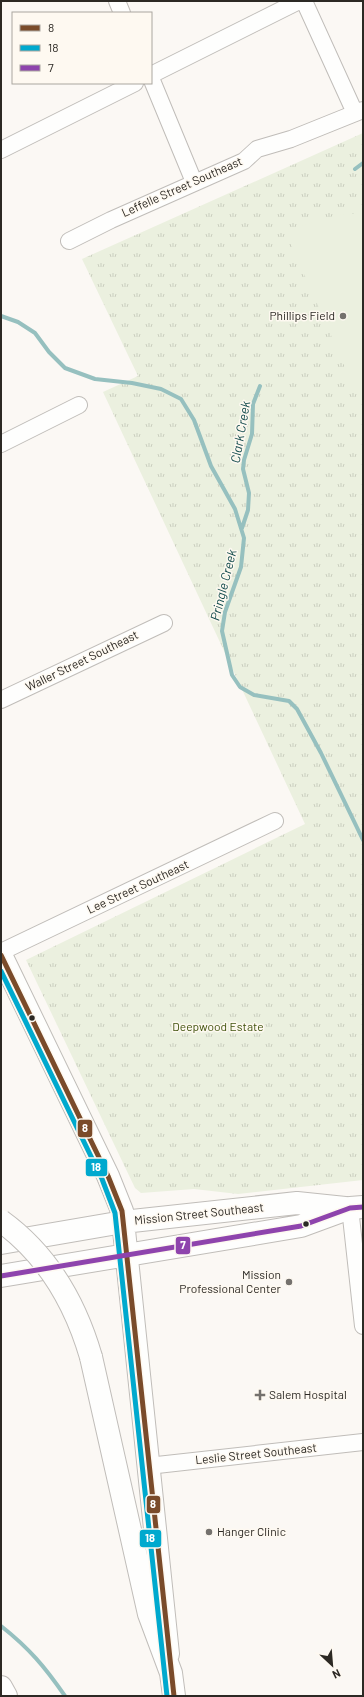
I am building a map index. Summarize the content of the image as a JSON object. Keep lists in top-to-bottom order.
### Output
{
  "streets": {
    "main road": ["Mission Street Southeast"],
    "street": [
      "Leffelle Street Southeast",
      "Waller Street Southeast",
      "Lee Street Southeast",
      "Leslie Street Southeast"
    ]
  },
  "water": ["Clark Creek", "Pringle Creek"],
  "parks": ["Deepwood Estate"],
  "places": {
    "other": ["Phillips Field", "Mission Professional Center", "Hanger Clinic"],
    "health": ["Salem Hospital"]
  },
  "lines": ["transit line 8", "transit line 18", "transit line 7"],
  "legend": ["8", "18", "7"],
  "north": "bottom right"
}
